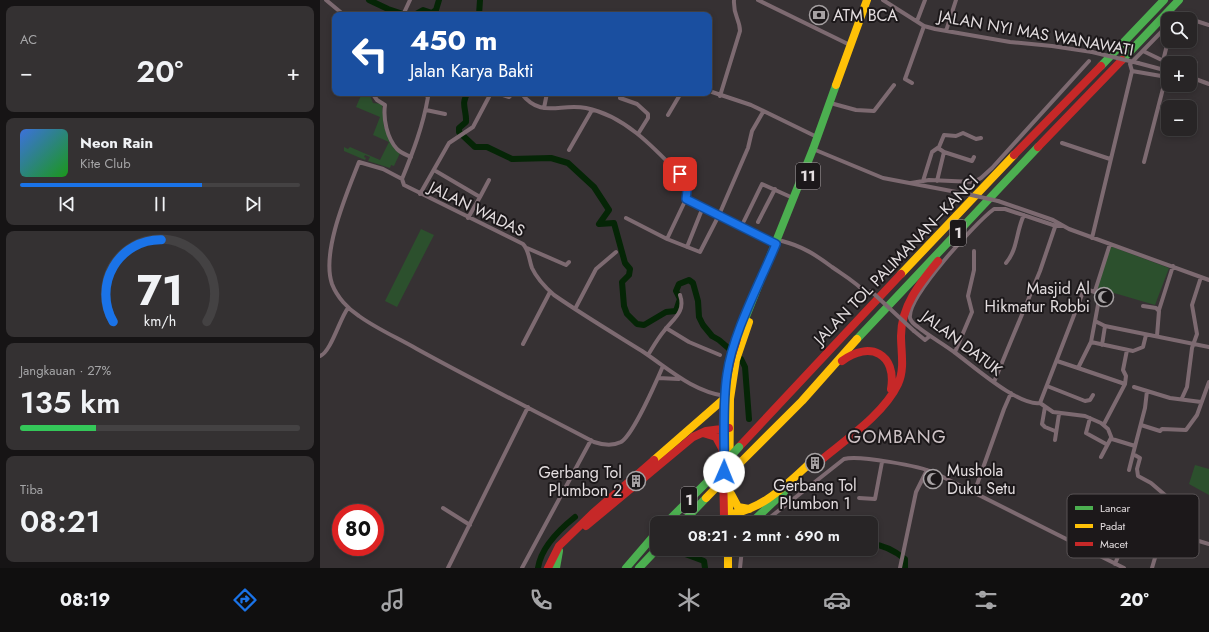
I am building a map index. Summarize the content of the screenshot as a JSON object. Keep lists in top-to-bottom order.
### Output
{
  "streets": {
    "highway": ["11", "1", "JALAN TOL PALIMANAN–KANCI"],
    "street": ["JALAN NYI MAS WANAWATI", "JALAN WADAS", "JALAN DATUK"]
  },
  "crossings": [
    ["11", "JALAN WADAS"]
  ],
  "districts": ["GOMBANG"],
  "places": {
    "bank": ["ATM BCA"],
    "mosque": ["Masjid Al Hikmatur Robbi", "Mushola Duku Setu"],
    "building": ["Gerbang Tol Plumbon 1", "Gerbang Tol Plumbon 2"]
  },
  "legend": ["Lancar", "Padat", "Macet"],
  "page": {
    "tile": [
      "AC",
      ["Jangkauan · 27%", "135 km"],
      ["Tiba", "08:21"]
    ],
    "map_buttons": ["+", "−"],
    "turn": ["450 m", "Jalan Karya Bakti"],
    "heat": ["−", "20°", "+"],
    "song": ["Neon Rain", "Kite Club"],
    "limit": "80",
    "trip": "08:21 · 2 mnt · 690 m",
    "tabs": ["08:19", "20°"],
    "gauge": ["71", "km/h"]
  }
}
